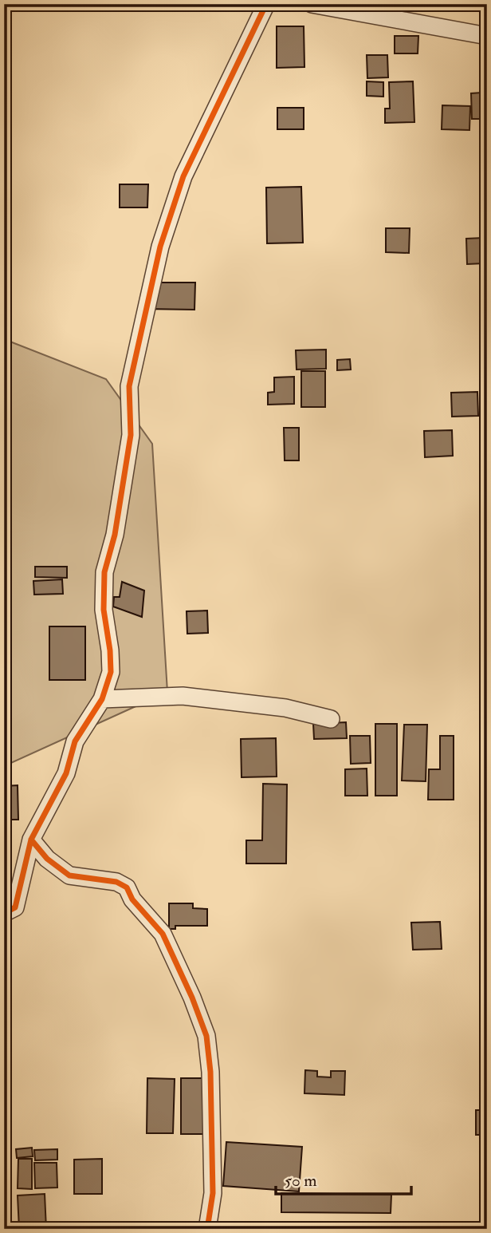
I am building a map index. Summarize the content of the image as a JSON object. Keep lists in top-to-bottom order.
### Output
{
  "scale_bar": "50 m"
}
